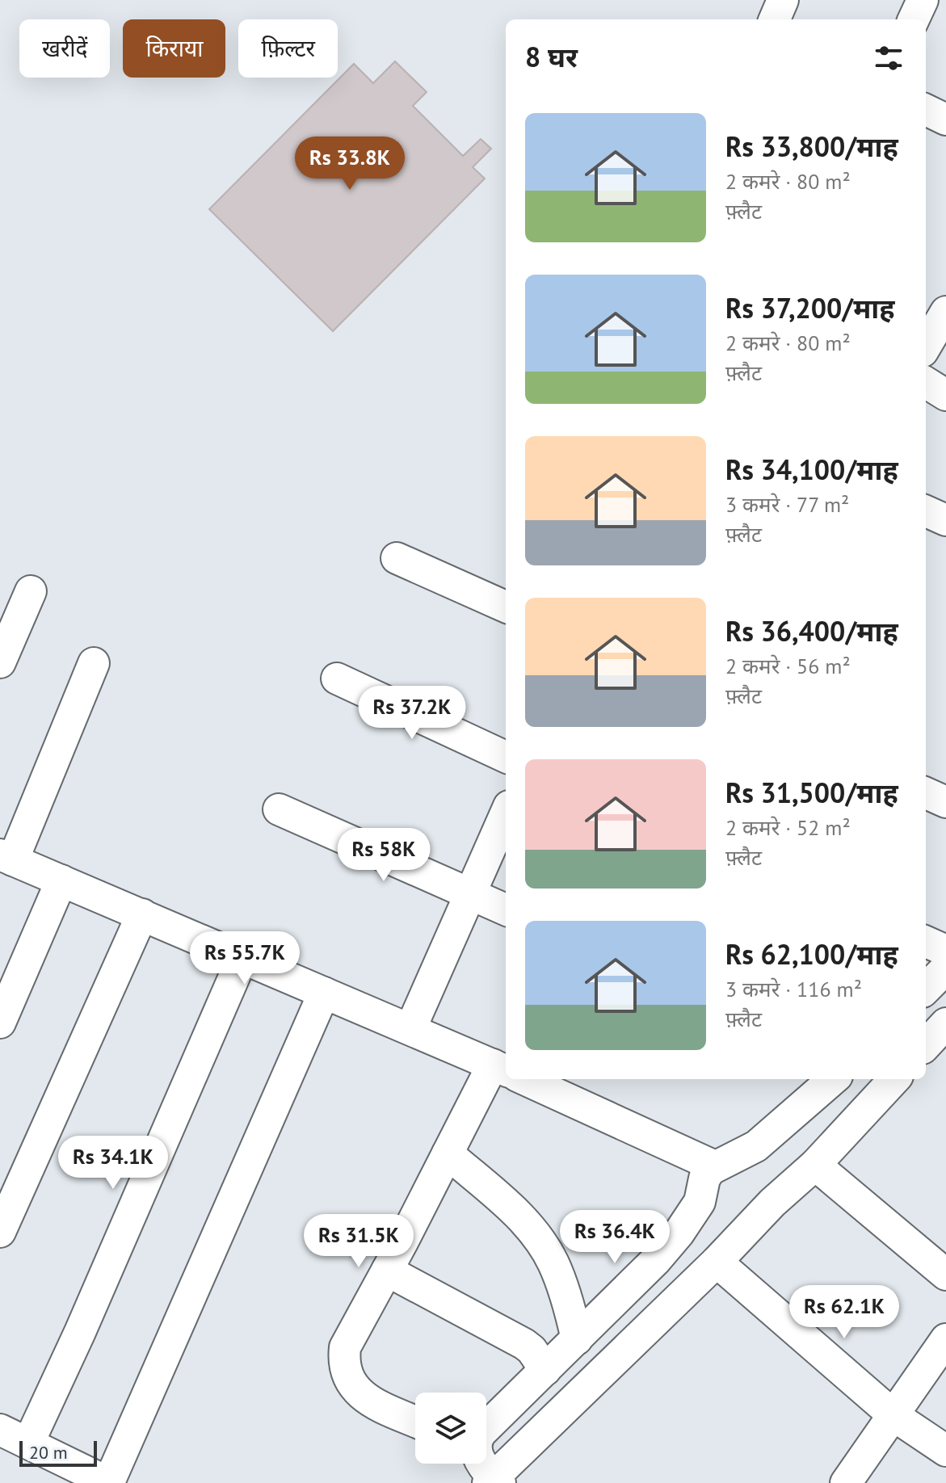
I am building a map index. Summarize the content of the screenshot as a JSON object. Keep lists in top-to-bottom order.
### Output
{
  "scale_bar": "20 m",
  "page": {
    "chip": ["खरीदें", "किराया", "फ़िल्टर"],
    "heading": "8 घर",
    "list": [
      {
        "name": "Rs 33,800/माह",
        "note": "2 कमरे · 80 m² · फ़्लैट"
      },
      {
        "name": "Rs 37,200/माह",
        "note": "2 कमरे · 80 m² · फ़्लैट"
      },
      {
        "name": "Rs 34,100/माह",
        "note": "3 कमरे · 77 m² · फ़्लैट"
      },
      {
        "name": "Rs 36,400/माह",
        "note": "2 कमरे · 56 m² · फ़्लैट"
      },
      {
        "name": "Rs 31,500/माह",
        "note": "2 कमरे · 52 m² · फ़्लैट"
      },
      {
        "name": "Rs 62,100/माह",
        "note": "3 कमरे · 116 m² · फ़्लैट"
      }
    ],
    "price": [
      "Rs 33.8K",
      "Rs 37.2K",
      "Rs 58K",
      "Rs 55.7K",
      "Rs 34.1K",
      "Rs 36.4K",
      "Rs 31.5K",
      "Rs 62.1K"
    ],
    "scale": "20 m"
  }
}
